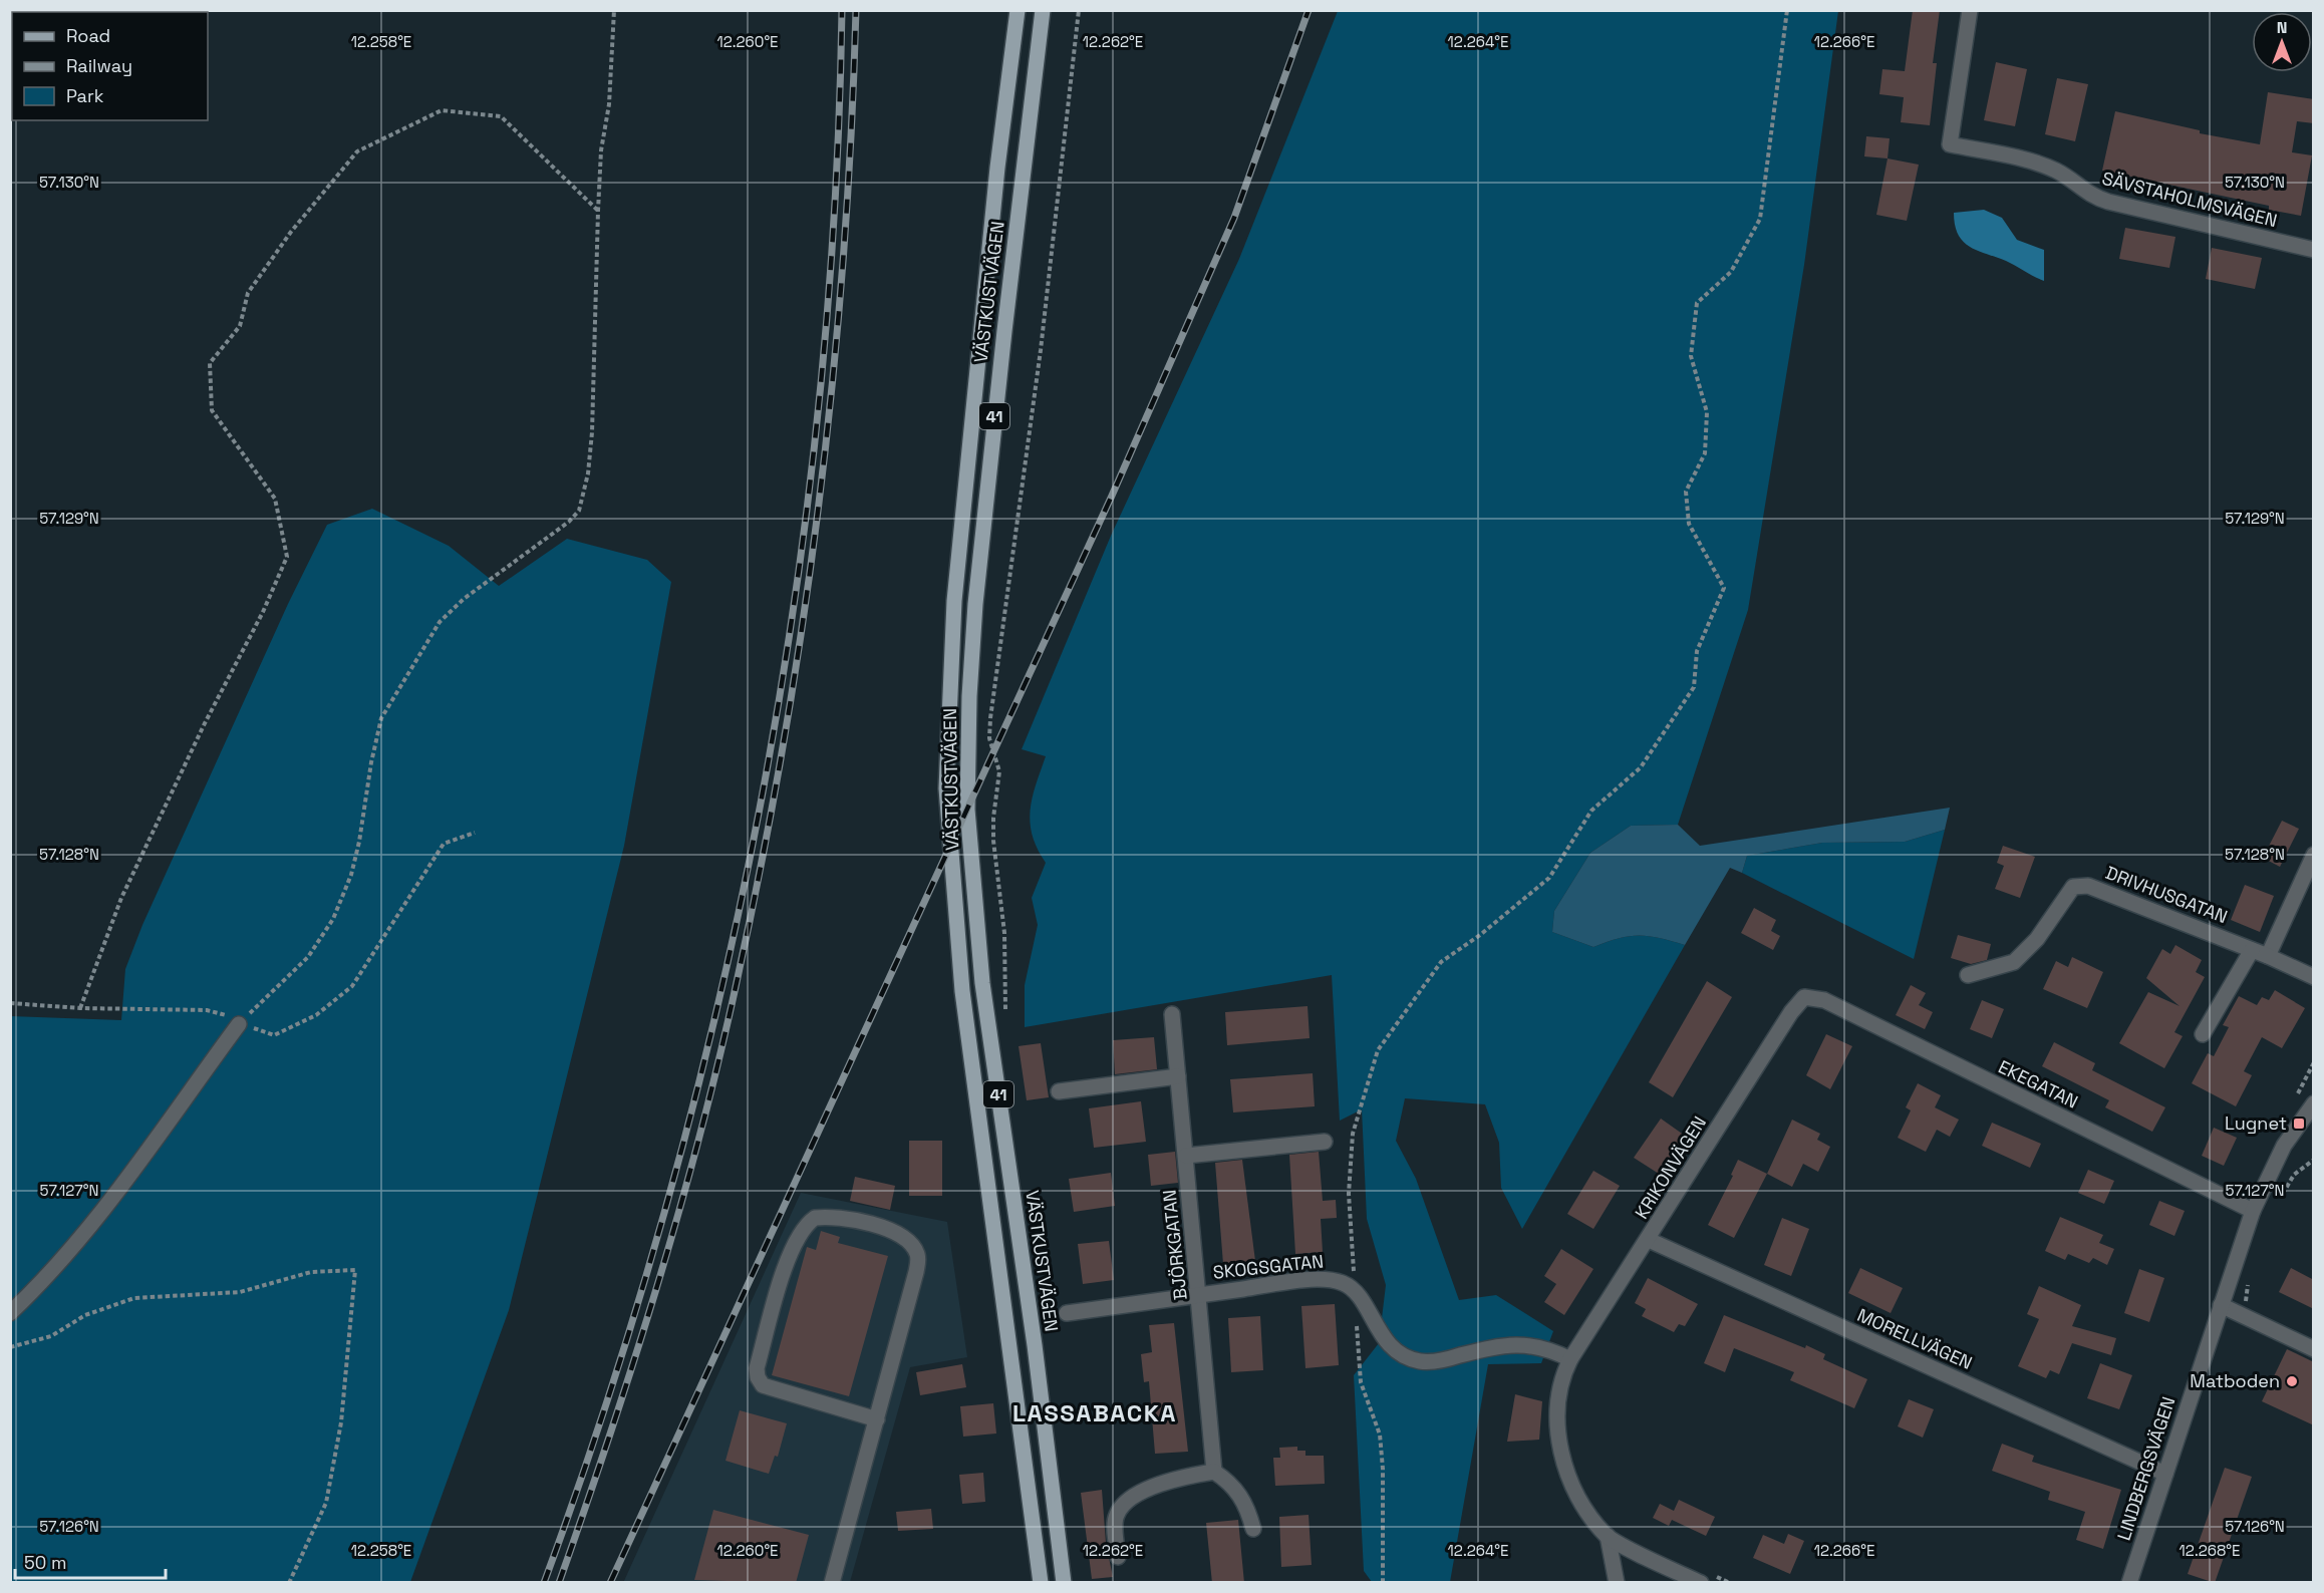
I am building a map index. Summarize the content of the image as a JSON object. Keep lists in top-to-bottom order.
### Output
{
  "streets": {
    "main road": ["VÄSTKUSTVÄGEN", "41"],
    "street": [
      "SÄVSTAHOLMSVÄGEN",
      "DRIVHUSGATAN",
      "EKEGATAN",
      "KRIKONVÄGEN",
      "BJÖRKGATAN",
      "SKOGSGATAN",
      "MORELLVÄGEN",
      "LINDBERGSVÄGEN"
    ]
  },
  "crossings": [
    ["EKEGATAN", "KRIKONVÄGEN"],
    ["EKEGATAN", "LINDBERGSVÄGEN"],
    ["KRIKONVÄGEN", "MORELLVÄGEN"],
    ["BJÖRKGATAN", "SKOGSGATAN"],
    ["MORELLVÄGEN", "LINDBERGSVÄGEN"]
  ],
  "districts": ["LASSABACKA"],
  "places": {
    "transit": ["Lugnet"],
    "other": ["Matboden"]
  },
  "legend": ["Road", "Railway", "Park"],
  "scale_bar": "50 m",
  "north": "top",
  "coordinates": [
    "12.258°E",
    "12.260°E",
    "12.262°E",
    "12.264°E",
    "12.266°E",
    "57.130°N",
    "57.129°N",
    "57.128°N",
    "57.127°N",
    "57.126°N",
    "12.268°E"
  ]
}
